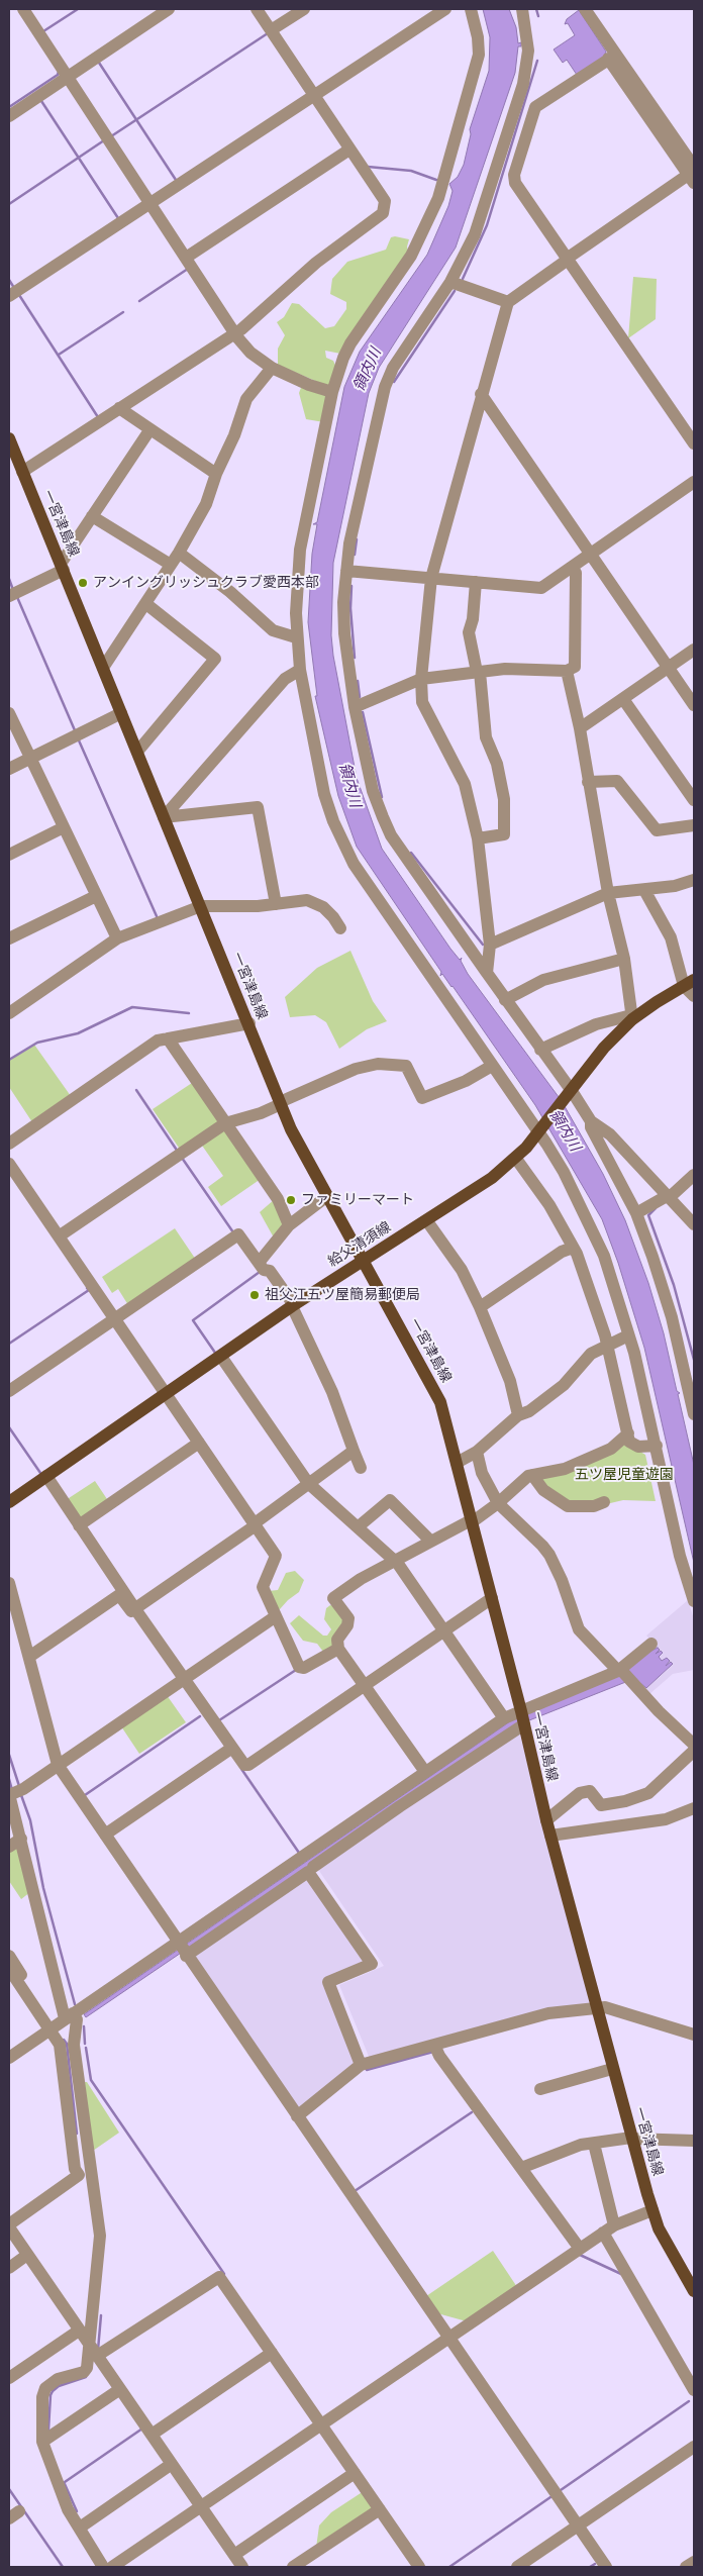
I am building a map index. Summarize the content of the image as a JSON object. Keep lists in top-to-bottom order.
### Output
{
  "streets": {
    "main road": ["一宮津島線", "給父清須線"]
  },
  "crossings": [
    ["一宮津島線", "給父清須線"]
  ],
  "water": ["領内川"],
  "parks": ["五ツ屋児童遊園"],
  "places": ["アンイングリッシュクラブ愛西本部", "ファミリーマート", "祖父江五ツ屋簡易郵便局"]
}
